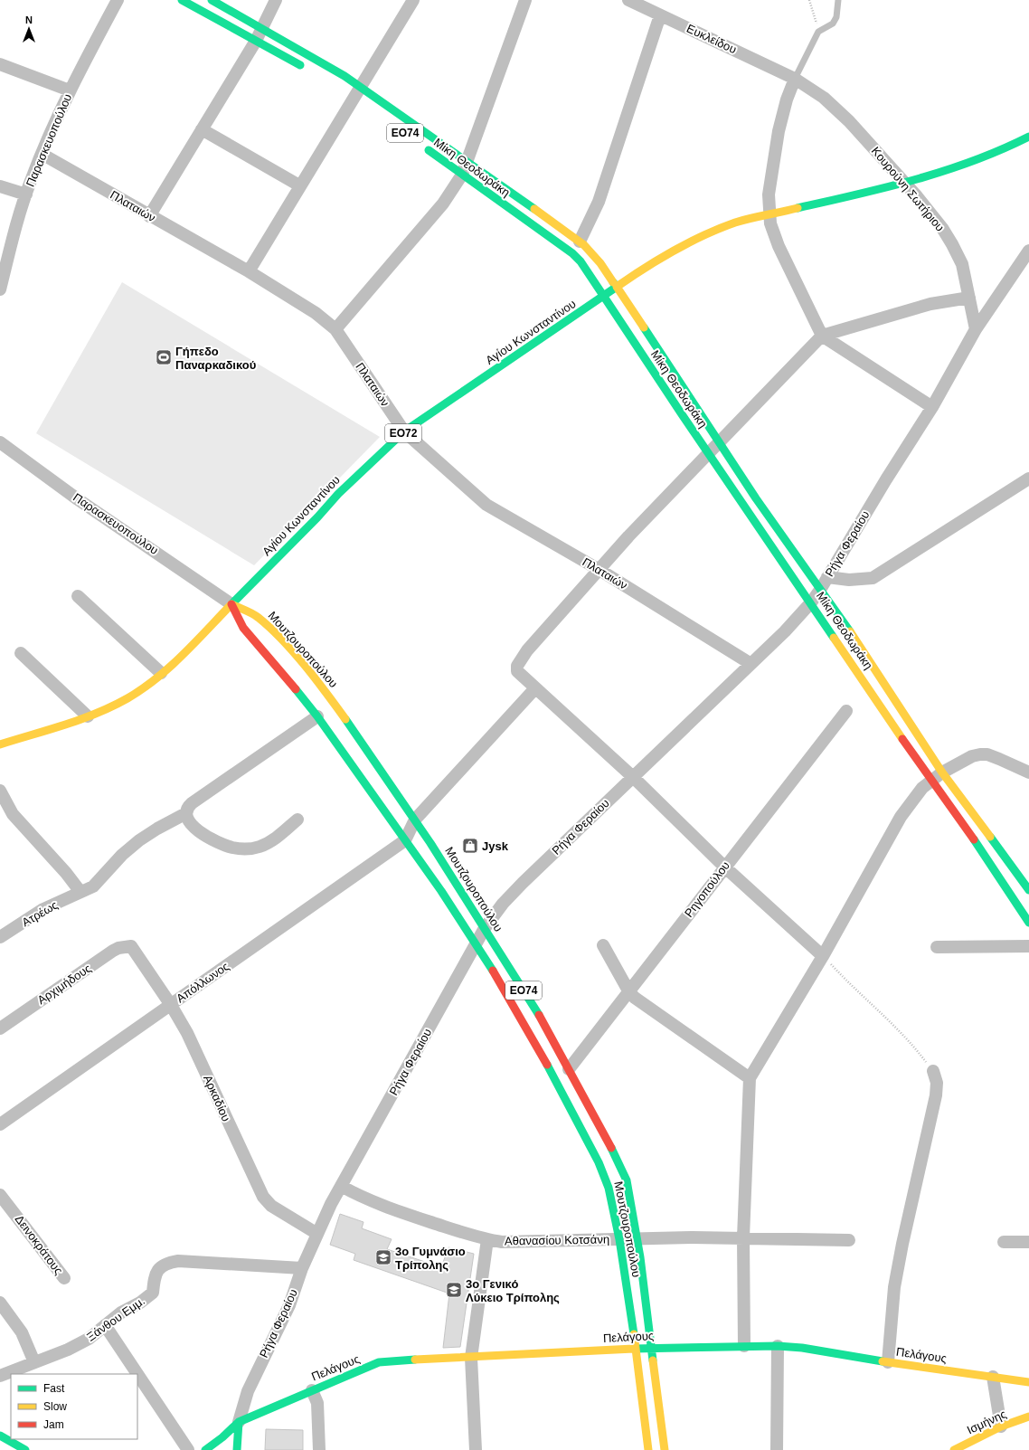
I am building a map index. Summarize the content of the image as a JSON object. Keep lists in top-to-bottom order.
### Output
{
  "streets": {
    "main road": [
      "ΕΟ74",
      "Μίκη Θεοδωράκη",
      "Αγίου Κωνσταντίνου",
      "ΕΟ72",
      "Μουτζουροπούλου",
      "Πελάγους",
      "Ισμήνης"
    ],
    "street": [
      "Ευκλείδου",
      "Παρασκευοπούλου",
      "Κουρούνη Σωτήριου",
      "Πλαταιών",
      "Ρήγα Φεραίου",
      "Ρηγοπούλου",
      "Ατρέως",
      "Απόλλωνος",
      "Αρχιμήδους",
      "Αρκαδίου",
      "Αθανασίου Κοτσάνη",
      "Δεινοκράτους",
      "Ξάνθου Εμμ."
    ]
  },
  "crossings": [
    ["Ευκλείδου", "Κουρούνη Σωτήριου"],
    ["Παρασκευοπούλου", "Πλαταιών"],
    ["Παρασκευοπούλου", "Αγίου Κωνσταντίνου"],
    ["Παρασκευοπούλου", "Μουτζουροπούλου"],
    ["Μίκη Θεοδωράκη", "Αγίου Κωνσταντίνου"],
    ["Μίκη Θεοδωράκη", "ΕΟ72"],
    ["Μίκη Θεοδωράκη", "Ρήγα Φεραίου"],
    ["Κουρούνη Σωτήριου", "ΕΟ72"],
    ["Κουρούνη Σωτήριου", "Ρήγα Φεραίου"],
    ["Πλαταιών", "Αγίου Κωνσταντίνου"],
    ["Πλαταιών", "Ρήγα Φεραίου"],
    ["Αγίου Κωνσταντίνου", "ΕΟ72"],
    ["Αγίου Κωνσταντίνου", "Μουτζουροπούλου"],
    ["Ρήγα Φεραίου", "Μουτζουροπούλου"],
    ["Ρήγα Φεραίου", "Αρκαδίου"],
    ["Ρήγα Φεραίου", "Αθανασίου Κοτσάνη"],
    ["Ρήγα Φεραίου", "Ξάνθου Εμμ."],
    ["Ρήγα Φεραίου", "Πελάγους"],
    ["Μουτζουροπούλου", "Ρηγοπούλου"],
    ["Μουτζουροπούλου", "Απόλλωνος"],
    ["Μουτζουροπούλου", "Αθανασίου Κοτσάνη"],
    ["Μουτζουροπούλου", "Πελάγους"],
    ["Απόλλωνος", "Αρκαδίου"],
    ["Αρχιμήδους", "Αρκαδίου"]
  ],
  "places": {
    "sports": ["Γήπεδο Παναρκαδικού"],
    "shop": ["Jysk"],
    "school or university": ["3ο Γυμνάσιο Τρίπολης", "3ο Γενικό Λύκειο Τρίπολης"]
  },
  "legend": ["Fast", "Slow", "Jam"],
  "north": "top"
}
